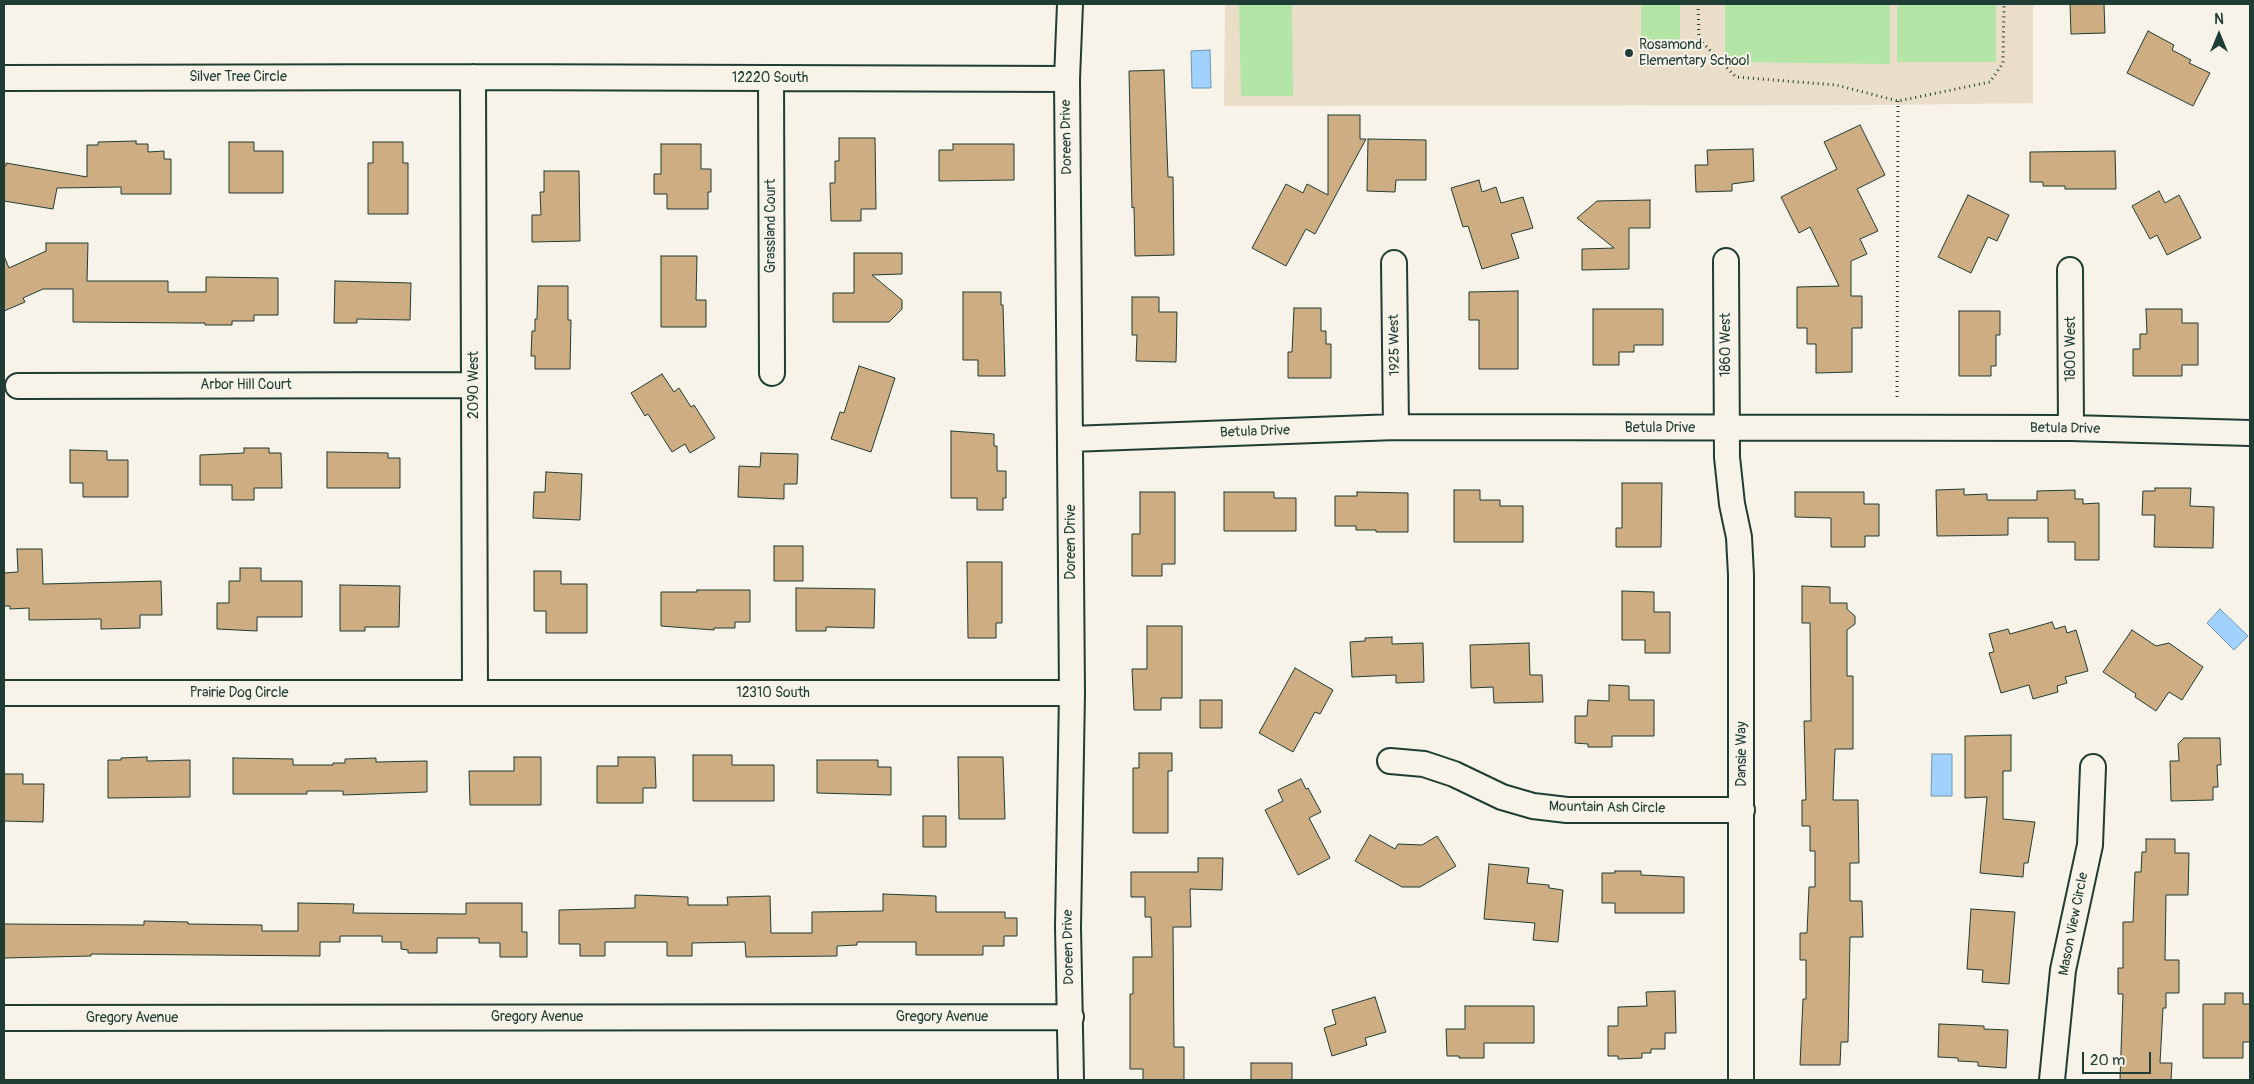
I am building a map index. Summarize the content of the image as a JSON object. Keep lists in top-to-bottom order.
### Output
{
  "streets": {
    "street": [
      "Silver Tree Circle",
      "12220 South",
      "Doreen Drive",
      "Grassland Court",
      "1925 West",
      "1860 West",
      "1800 West",
      "Arbor Hill Court",
      "2090 West",
      "Betula Drive",
      "Prairie Dog Circle",
      "12310 South",
      "Dansie Way",
      "Mountain Ash Circle",
      "Mason View Circle",
      "Gregory Avenue"
    ]
  },
  "crossings": [
    ["Silver Tree Circle", "12220 South"],
    ["Silver Tree Circle", "2090 West"],
    ["12220 South", "Doreen Drive"],
    ["12220 South", "Grassland Court"],
    ["12220 South", "2090 West"],
    ["Doreen Drive", "Betula Drive"],
    ["Doreen Drive", "12310 South"],
    ["Doreen Drive", "Gregory Avenue"],
    ["1925 West", "Betula Drive"],
    ["1860 West", "Betula Drive"],
    ["1860 West", "Dansie Way"],
    ["1800 West", "Betula Drive"],
    ["Arbor Hill Court", "2090 West"],
    ["2090 West", "Prairie Dog Circle"],
    ["2090 West", "12310 South"],
    ["Betula Drive", "Dansie Way"],
    ["Prairie Dog Circle", "12310 South"],
    ["Dansie Way", "Mountain Ash Circle"]
  ],
  "places": ["Rosamond Elementary School"],
  "scale_bar": "20 m",
  "north": "top"
}
